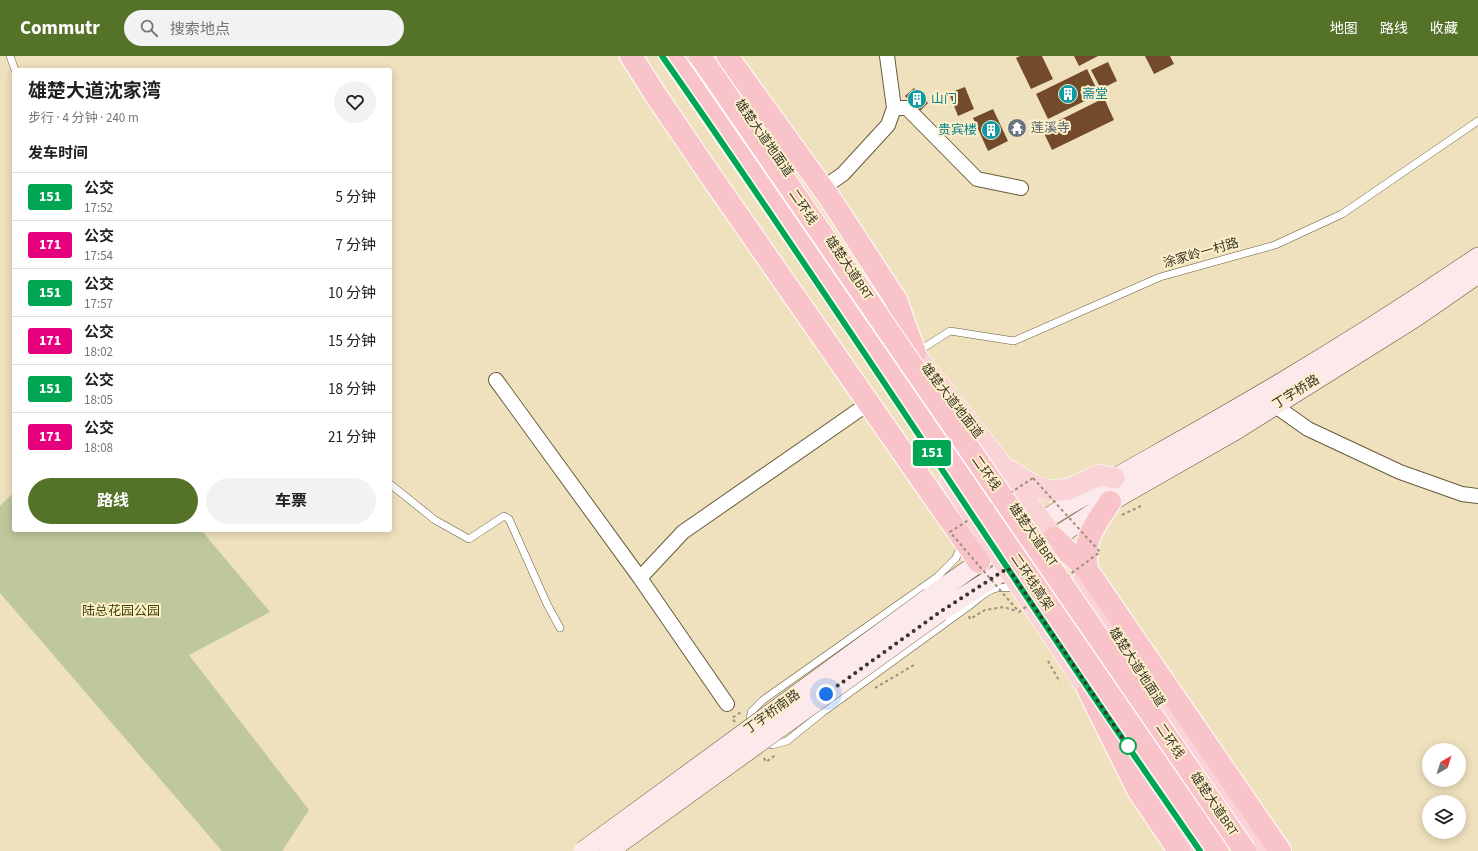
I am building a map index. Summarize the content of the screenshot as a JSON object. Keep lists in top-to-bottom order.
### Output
{
  "streets": {
    "highway": ["二环线", "二环线高架"],
    "main road": ["雄楚大道地面道", "丁字桥路", "丁字桥南路"],
    "lane": ["涂家岭一村路"]
  },
  "crossings": [
    ["雄楚大道地面道", "涂家岭一村路"],
    ["雄楚大道地面道", "丁字桥路"],
    ["雄楚大道地面道", "丁字桥南路"],
    ["丁字桥路", "丁字桥南路"]
  ],
  "parks": ["陆总花园公园"],
  "places": {
    "building": ["斋堂", "山门", "贵宾楼"],
    "temple": ["莲溪寺"]
  },
  "lines": ["bus line 151"],
  "north": "top right",
  "page": {
    "header": "Commutr",
    "search": "搜索地点",
    "nav": ["地图", "路线", "收藏"],
    "on_map": "151",
    "heading": [
      ["雄楚大道沈家湾", "步行 · 4 分钟 · 240 m"],
      "发车时间"
    ],
    "list": [
      {
        "mark": "151",
        "name": "公交",
        "note": "17:52",
        "value": "5 分钟"
      },
      {
        "mark": "171",
        "name": "公交",
        "note": "17:54",
        "value": "7 分钟"
      },
      {
        "mark": "151",
        "name": "公交",
        "note": "17:57",
        "value": "10 分钟"
      },
      {
        "mark": "171",
        "name": "公交",
        "note": "18:02",
        "value": "15 分钟"
      },
      {
        "mark": "151",
        "name": "公交",
        "note": "18:05",
        "value": "18 分钟"
      },
      {
        "mark": "171",
        "name": "公交",
        "note": "18:08",
        "value": "21 分钟"
      }
    ],
    "buttons": ["路线", "车票"]
  }
}
